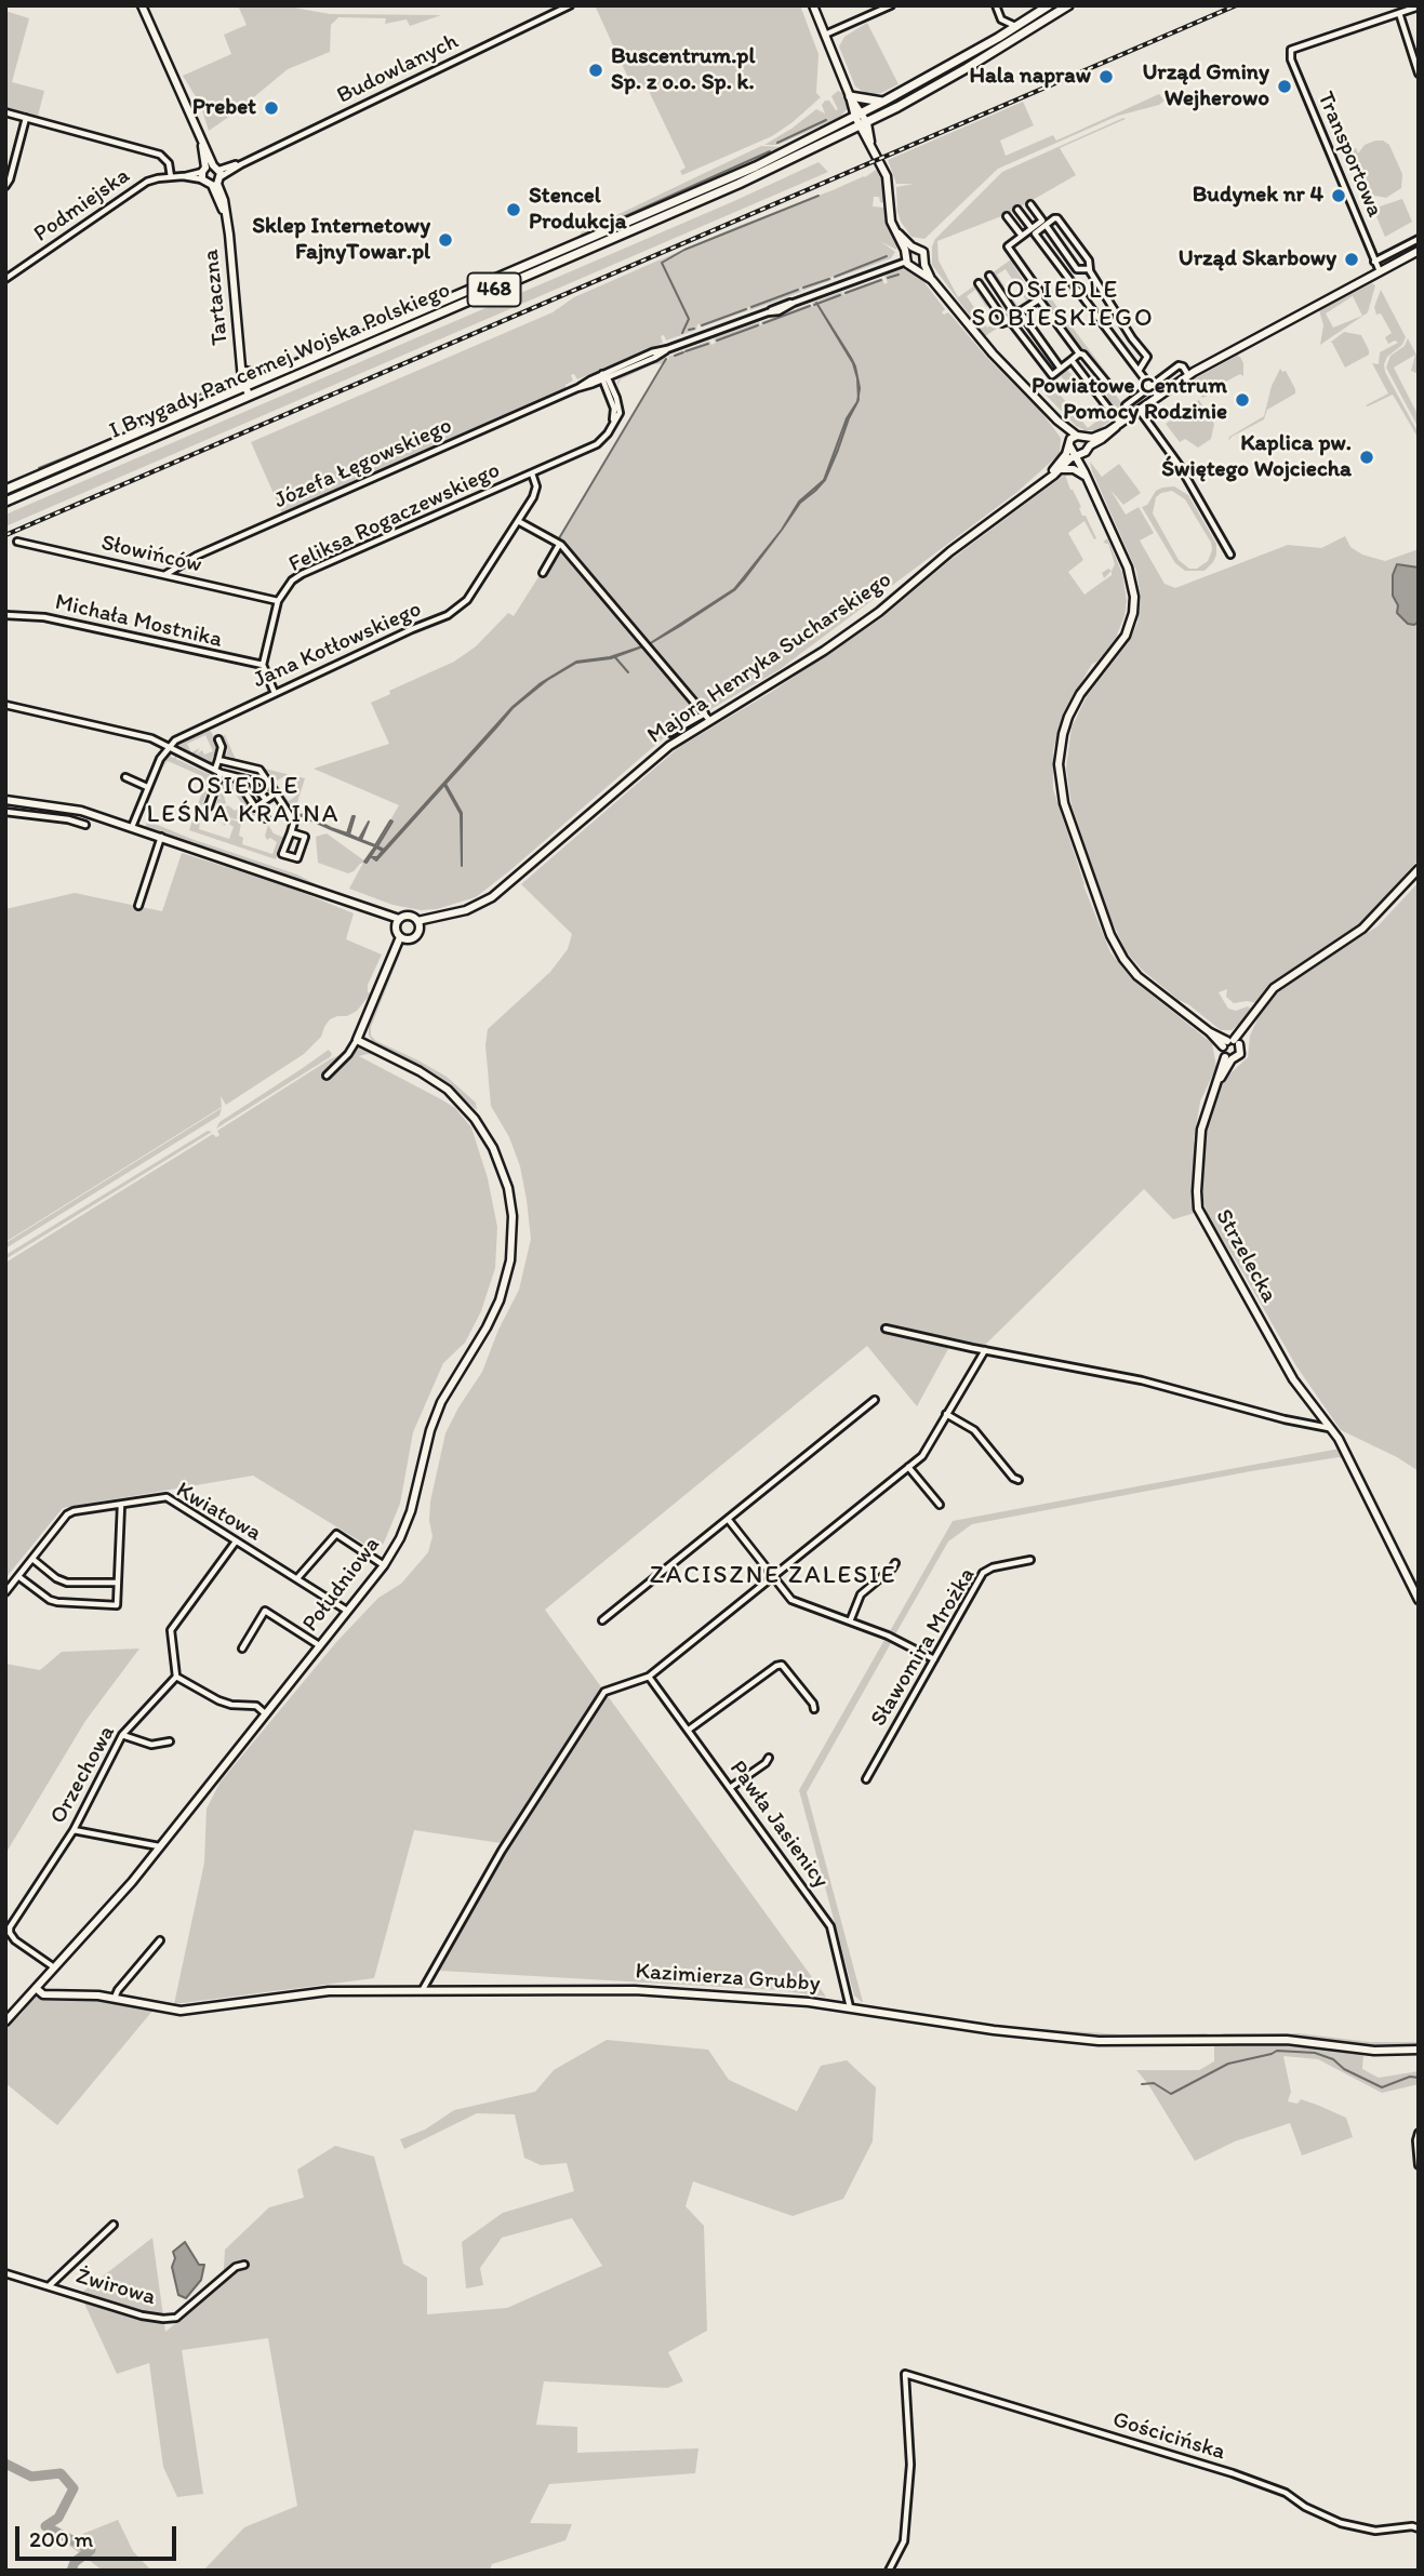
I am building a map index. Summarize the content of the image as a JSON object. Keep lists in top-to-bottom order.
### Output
{
  "streets": {
    "main road": ["468", "I Brygady Pancernej Wojska Polskiego"],
    "street": [
      "Budowlanych",
      "Transportowa",
      "Podmiejska",
      "Tartaczna",
      "Józefa Łęgowskiego",
      "Feliksa Rogaczewskiego",
      "Słowińców",
      "Michała Mostnika",
      "Jana Kotłowskiego",
      "Majora Henryka Sucharskiego",
      "Strzelecka",
      "Kwiatowa",
      "Południowa",
      "Sławomira Mrożka",
      "Orzechowa",
      "Pawła Jasienicy",
      "Kazimierza Grubby",
      "Żwirowa",
      "Gościcińska"
    ]
  },
  "crossings": [
    ["Budowlanych", "Podmiejska"],
    ["Budowlanych", "Tartaczna"],
    ["Podmiejska", "Tartaczna"],
    ["Tartaczna", "I Brygady Pancernej Wojska Polskiego"],
    ["Józefa Łęgowskiego", "Feliksa Rogaczewskiego"],
    ["Józefa Łęgowskiego", "Słowińców"],
    ["Feliksa Rogaczewskiego", "Słowińców"],
    ["Feliksa Rogaczewskiego", "Michała Mostnika"],
    ["Feliksa Rogaczewskiego", "Jana Kotłowskiego"],
    ["Kwiatowa", "Południowa"],
    ["Południowa", "Orzechowa"],
    ["Południowa", "Kazimierza Grubby"],
    ["Pawła Jasienicy", "Kazimierza Grubby"]
  ],
  "districts": ["OSIEDLE SOBIESKIEGO", "OSIEDLE LEŚNA KRAINA", "ZACISZNE ZALESIE"],
  "places": [
    "Buscentrum.pl Sp. z o.o. Sp. k.",
    "Hala napraw",
    "Urząd Gminy Wejherowo",
    "Prebet",
    "Budynek nr 4",
    "Stencel Produkcja",
    "Sklep Internetowy FajnyTowar.pl",
    "Urząd Skarbowy",
    "Powiatowe Centrum Pomocy Rodzinie",
    "Kaplica pw. Świętego Wojciecha"
  ],
  "scale_bar": "200 m"
}
